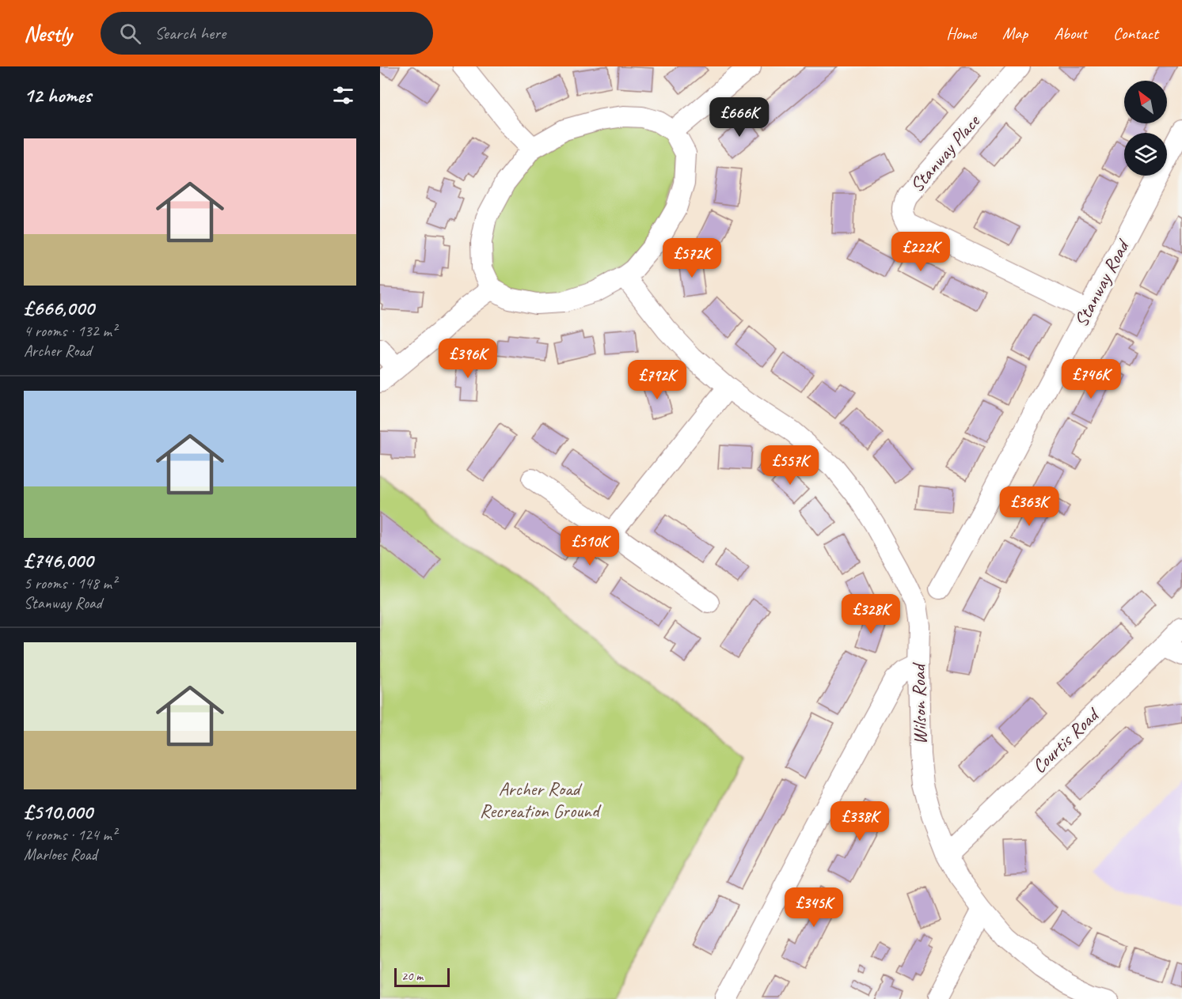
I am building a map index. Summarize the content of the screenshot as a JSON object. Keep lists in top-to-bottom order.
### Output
{
  "streets": {
    "street": [
      "Stanway Place",
      "Stanway Road",
      "Wilson Road",
      "Courtis Road"
    ]
  },
  "crossings": [
    ["Stanway Place", "Stanway Road"],
    ["Wilson Road", "Courtis Road"]
  ],
  "parks": ["Archer Road Recreation Ground"],
  "scale_bar": "20 m",
  "north": "top left",
  "page": {
    "header": "Nestly",
    "search": "Search here",
    "nav": [
      "Home",
      "Map",
      "About",
      "Contact"
    ],
    "heading": "12 homes",
    "price": [
      "£666K",
      "£222K",
      "£572K",
      "£396K",
      "£746K",
      "£792K",
      "£557K",
      "£363K",
      "£510K",
      "£328K",
      "£338K",
      "£345K"
    ],
    "list": [
      {
        "name": "£666,000",
        "note": "4 rooms · 132 m² · Archer Road"
      },
      {
        "name": "£746,000",
        "note": "5 rooms · 148 m² · Stanway Road"
      },
      {
        "name": "£510,000",
        "note": "4 rooms · 124 m² · Marloes Road"
      }
    ],
    "scale": "20 m"
  }
}
